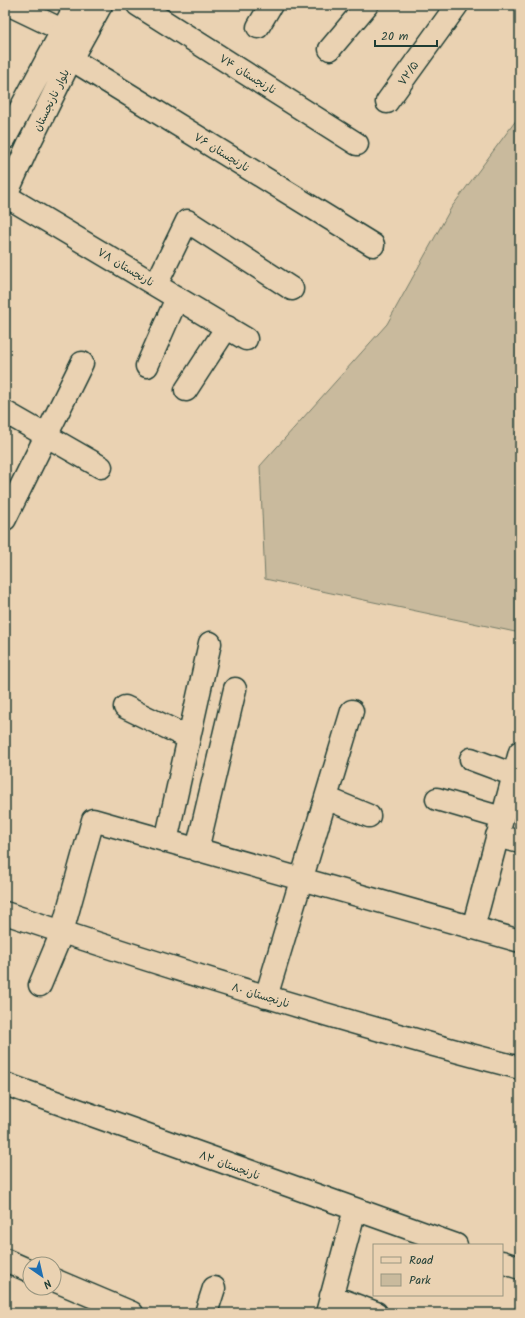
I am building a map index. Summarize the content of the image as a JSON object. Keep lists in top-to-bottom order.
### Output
{
  "streets": {
    "street": [
      "۷۲/۵",
      "نارنجستان ۷۴",
      "بلوار نارنجستان",
      "نارنجستان ۷۶",
      "نارنجستان ۷۸",
      "نارنجستان ۸۰",
      "نارنجستان ۸۲"
    ]
  },
  "crossings": [
    ["بلوار نارنجستان", "نارنجستان ۷۶"],
    ["بلوار نارنجستان", "نارنجستان ۷۸"]
  ],
  "legend": ["Road", "Park"],
  "scale_bar": "20 m",
  "north": "bottom right"
}
